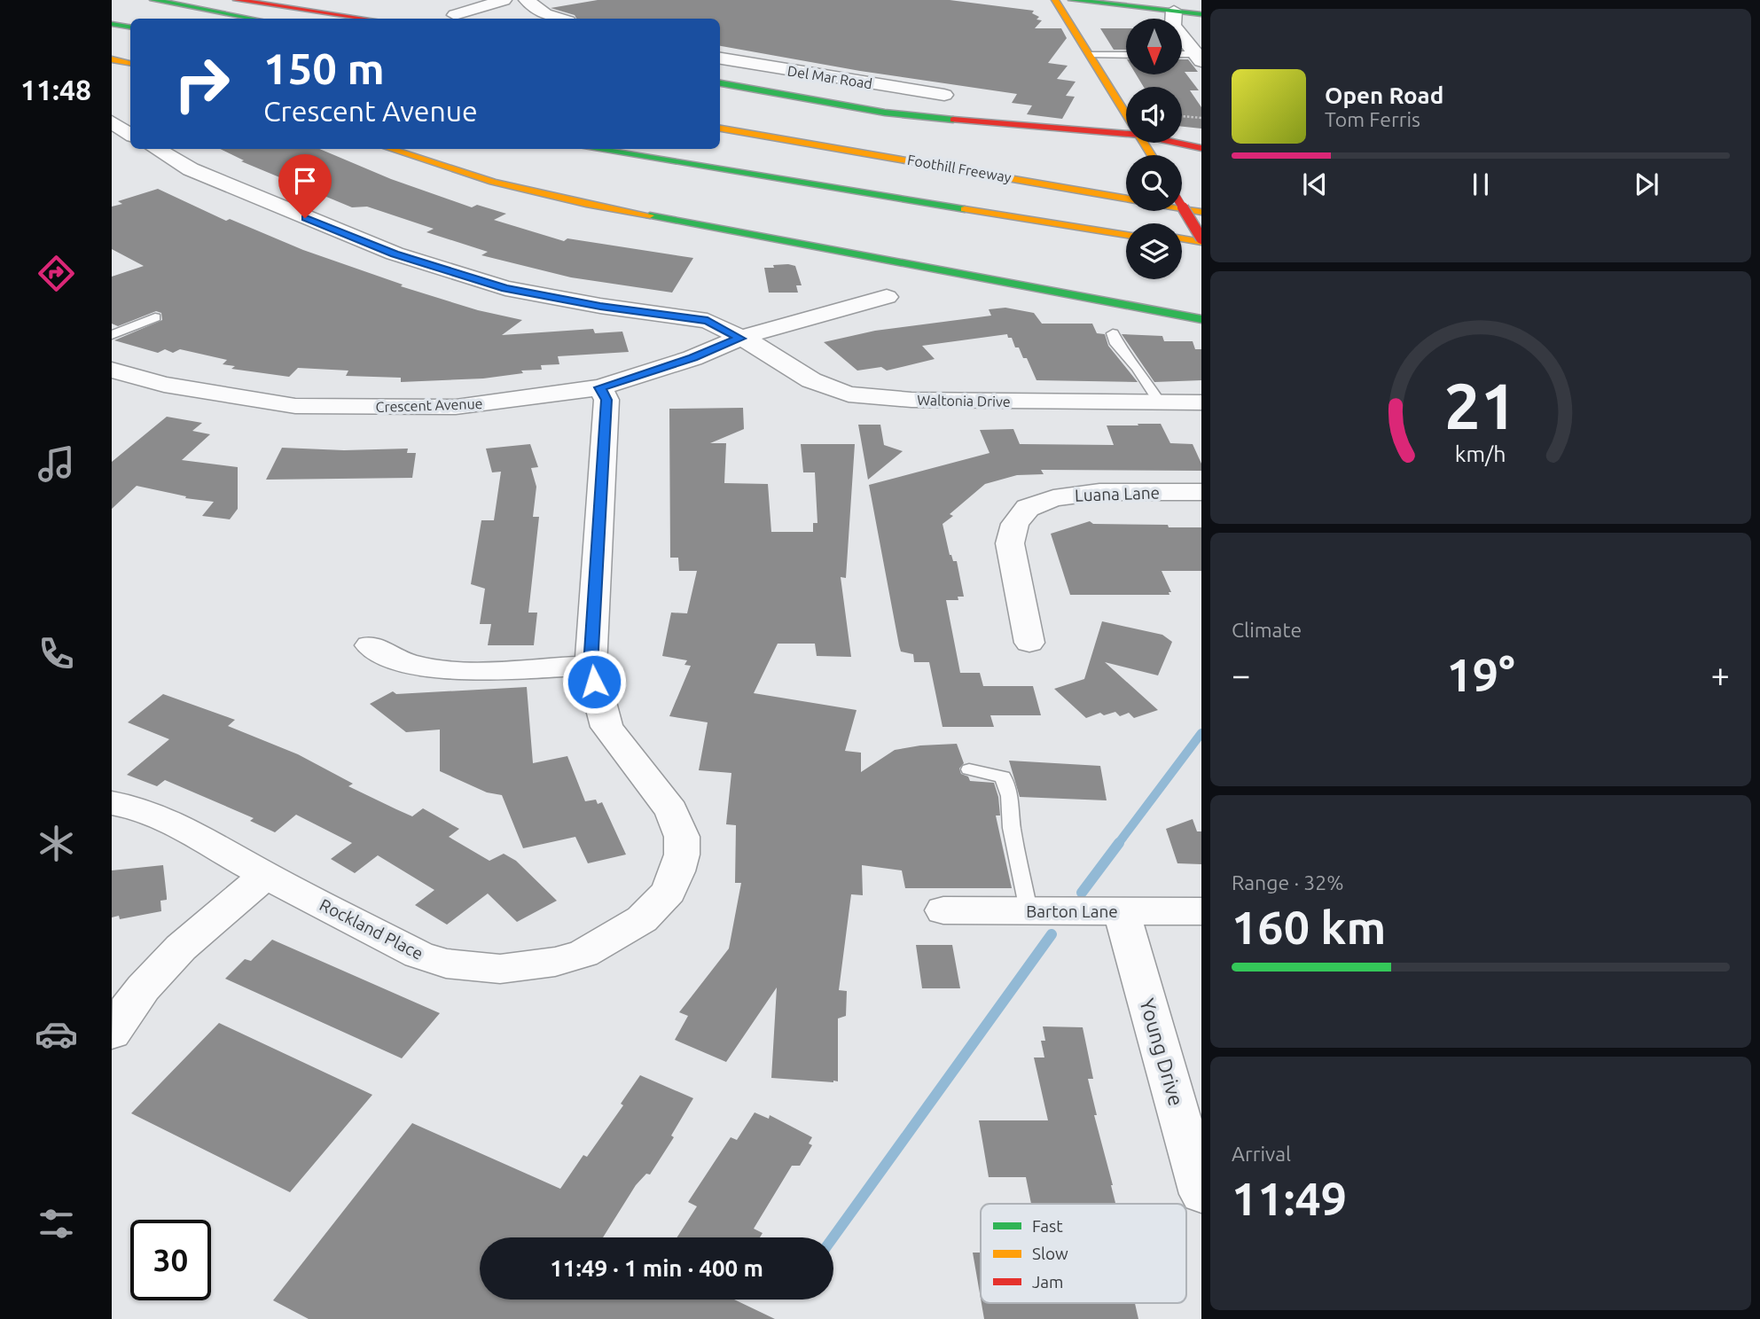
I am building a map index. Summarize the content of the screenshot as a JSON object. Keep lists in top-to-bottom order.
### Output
{
  "streets": {
    "main road": ["Foothill Freeway"],
    "street": [
      "Del Mar Road",
      "Waltonia Drive",
      "Crescent Avenue",
      "Luana Lane",
      "Barton Lane",
      "Rockland Place",
      "Young Drive"
    ]
  },
  "crossings": [
    ["Waltonia Drive", "Crescent Avenue"],
    ["Crescent Avenue", "Rockland Place"],
    ["Barton Lane", "Young Drive"]
  ],
  "legend": ["Fast", "Slow", "Jam"],
  "north": "bottom",
  "page": {
    "tabs": "11:48",
    "turn": ["150 m", "Crescent Avenue"],
    "song": ["Open Road", "Tom Ferris"],
    "tile": [
      "Climate",
      ["Range · 32%", "160 km"],
      ["Arrival", "11:49"]
    ],
    "heat": ["−", "19°", "+"],
    "limit": "30",
    "trip": "11:49 · 1 min · 400 m",
    "gauge": ["21", "km/h"]
  }
}
